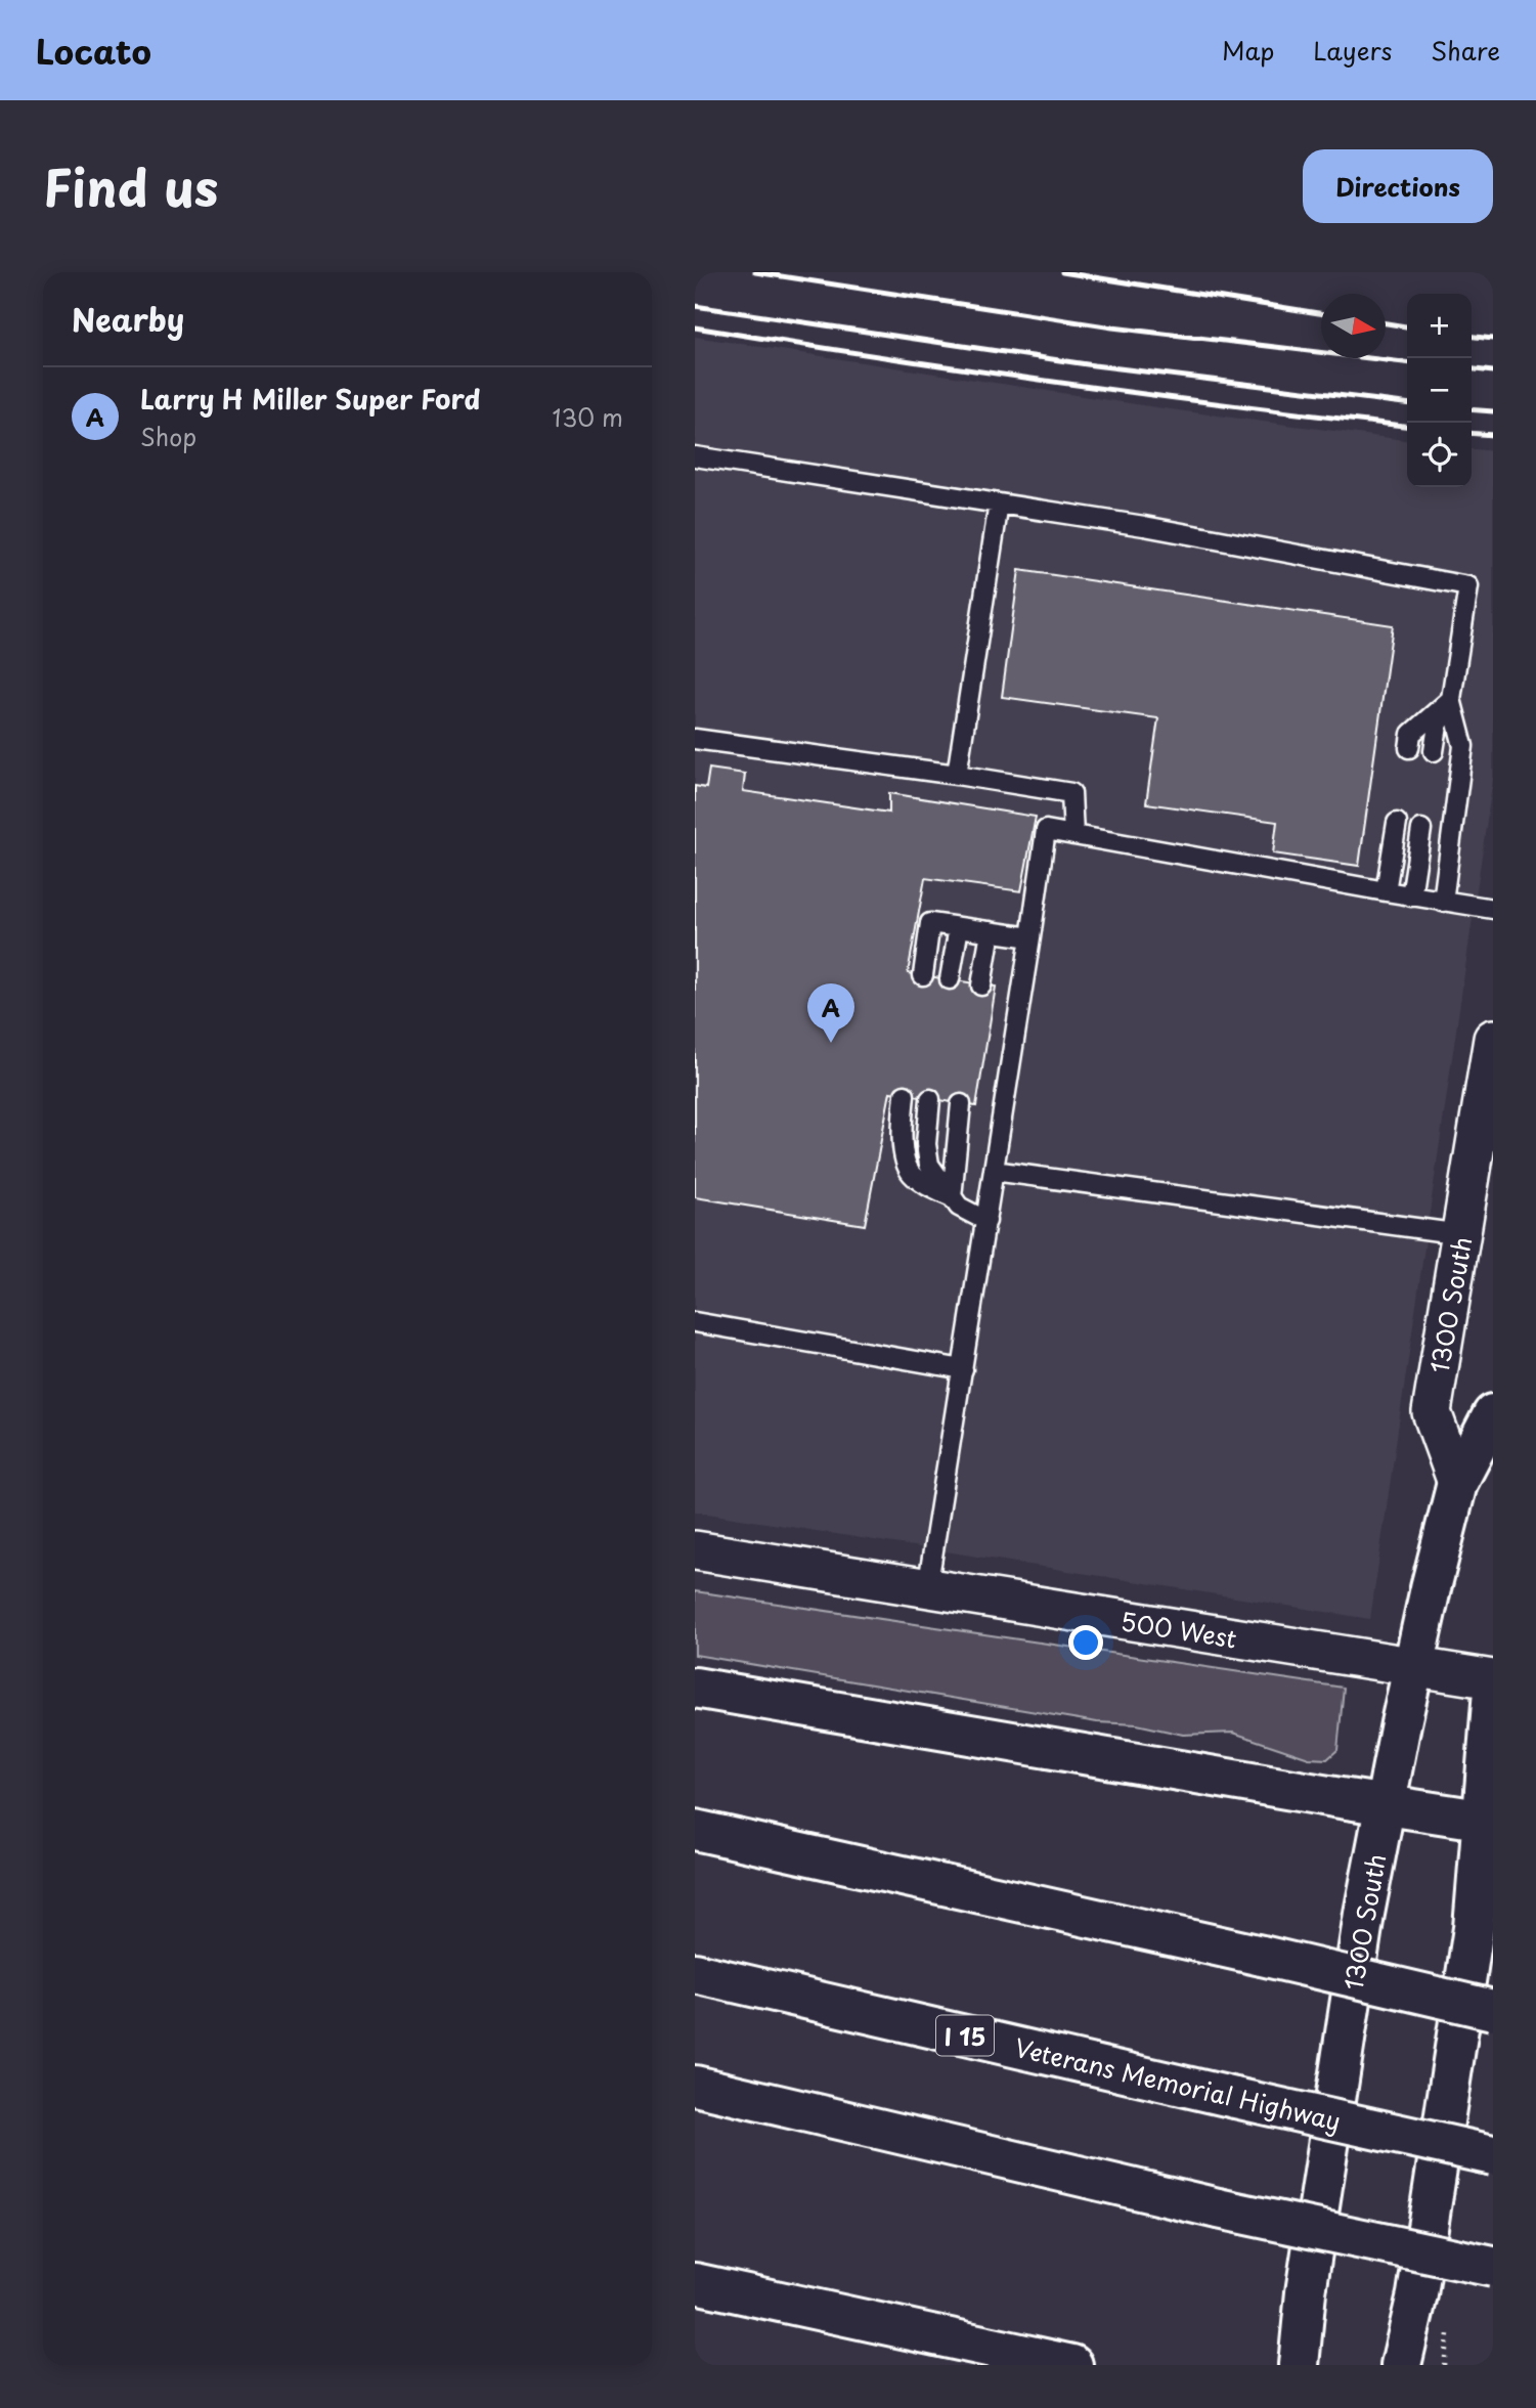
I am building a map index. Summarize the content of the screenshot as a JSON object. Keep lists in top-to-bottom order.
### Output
{
  "streets": {
    "main road": ["1300 South", "I 15", "Veterans Memorial Highway"],
    "street": ["500 West"]
  },
  "crossings": [
    ["1300 South", "500 West"]
  ],
  "north": "right",
  "page": {
    "header": "Locato",
    "nav": ["Map", "Layers", "Share"],
    "title": "Find us",
    "buttons": "Directions",
    "heading": "Nearby",
    "map_buttons": ["+", "−"],
    "list": [
      {
        "mark": "A",
        "name": "Larry H Miller Super Ford",
        "note": "Shop",
        "value": "130 m"
      }
    ],
    "pins": "A"
  }
}
